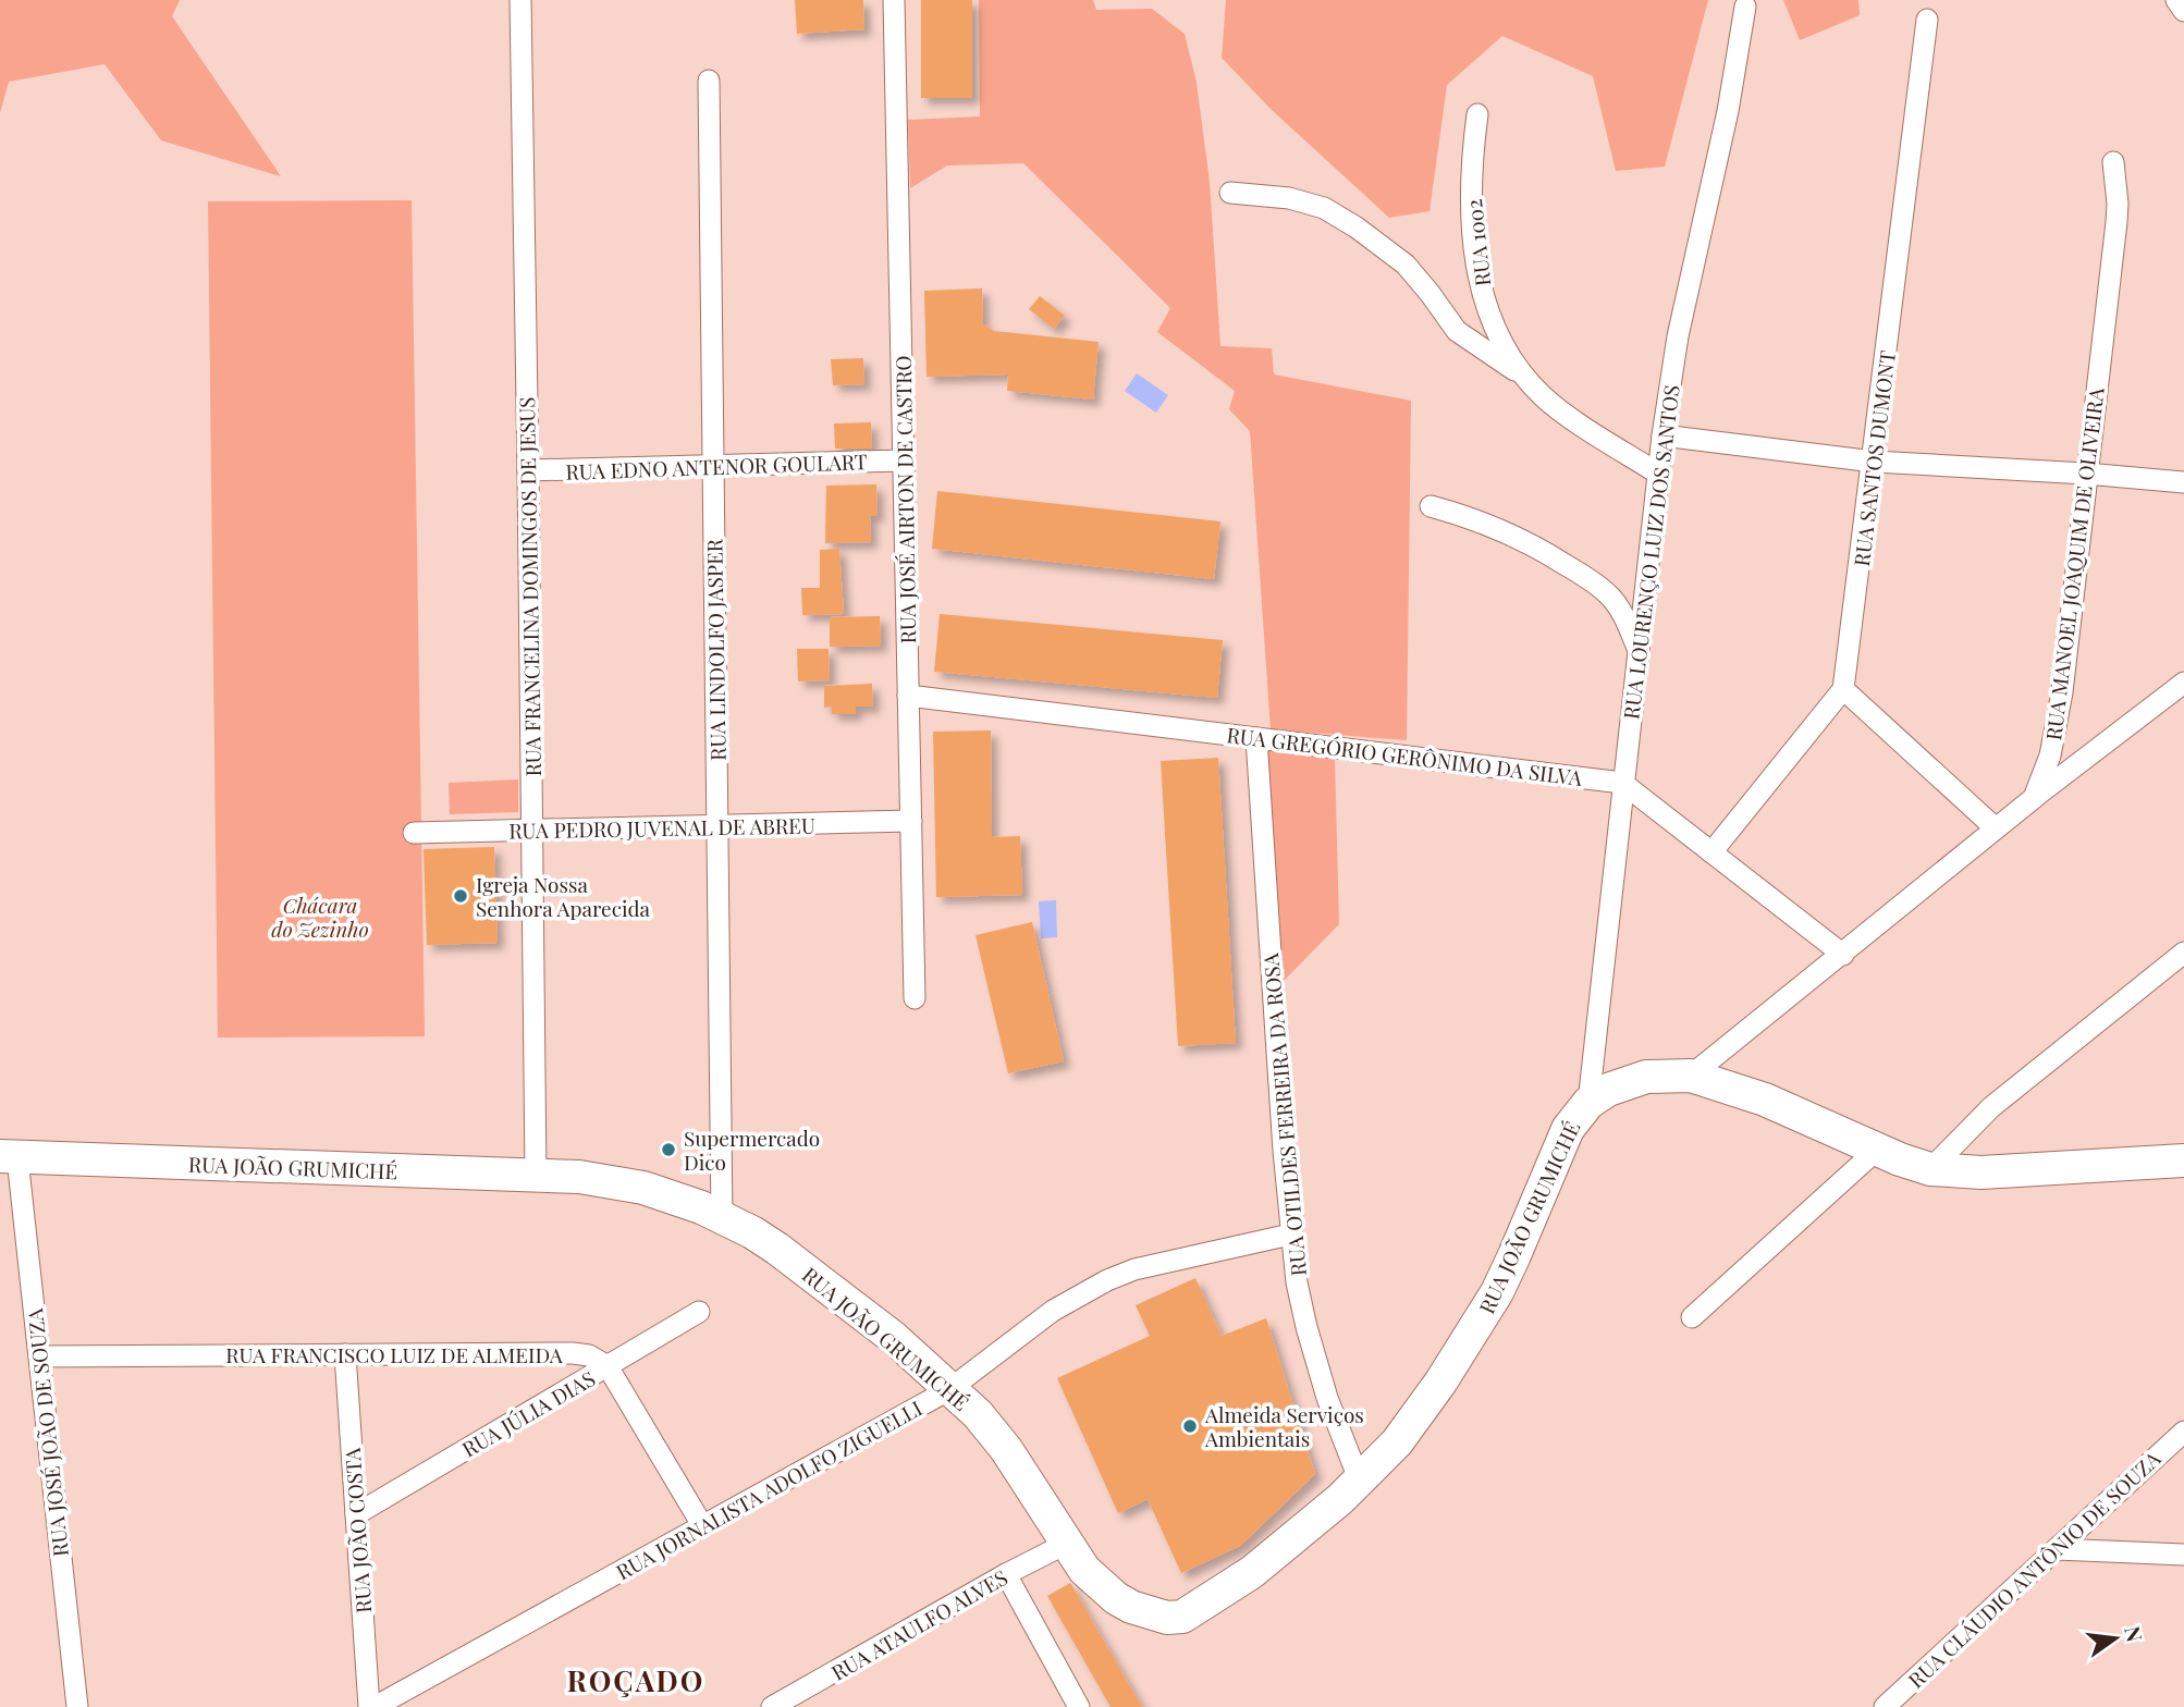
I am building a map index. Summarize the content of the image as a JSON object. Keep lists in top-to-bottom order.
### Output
{
  "streets": {
    "main road": ["RUA JOÃO GRUMICHÉ"],
    "street": [
      "RUA 1002",
      "RUA SANTOS DUMONT",
      "RUA EDNO ANTENOR GOULART",
      "RUA JOSÉ AIRTON DE CASTRO",
      "RUA LOURENÇO LUIZ DOS SANTOS",
      "RUA MANOEL JOAQUIM DE OLIVEIRA",
      "RUA FRANCELINA DOMINGOS DE JESUS",
      "RUA LINDOLFO JASPER",
      "RUA GREGÓRIO GERÔNIMO DA SILVA",
      "RUA PEDRO JUVENAL DE ABREU",
      "RUA OTILDES FERREIRA DA ROSA",
      "RUA FRANCISCO LUIZ DE ALMEIDA",
      "RUA JÚLIA DIAS",
      "RUA JOSÉ JOÃO DE SOUZA",
      "RUA JORNALISTA ADOLFO ZIGUELLI",
      "RUA JOÃO COSTA",
      "RUA CLÁUDIO ANTÔNIO DE SOUZA",
      "RUA ATAULFO ALVES"
    ]
  },
  "crossings": [
    ["RUA 1002", "RUA LOURENÇO LUIZ DOS SANTOS"],
    ["RUA EDNO ANTENOR GOULART", "RUA JOSÉ AIRTON DE CASTRO"],
    ["RUA EDNO ANTENOR GOULART", "RUA FRANCELINA DOMINGOS DE JESUS"],
    ["RUA EDNO ANTENOR GOULART", "RUA LINDOLFO JASPER"],
    ["RUA JOSÉ AIRTON DE CASTRO", "RUA GREGÓRIO GERÔNIMO DA SILVA"],
    ["RUA JOSÉ AIRTON DE CASTRO", "RUA PEDRO JUVENAL DE ABREU"],
    ["RUA LOURENÇO LUIZ DOS SANTOS", "RUA GREGÓRIO GERÔNIMO DA SILVA"],
    ["RUA LOURENÇO LUIZ DOS SANTOS", "RUA JOÃO GRUMICHÉ"],
    ["RUA FRANCELINA DOMINGOS DE JESUS", "RUA PEDRO JUVENAL DE ABREU"],
    ["RUA FRANCELINA DOMINGOS DE JESUS", "RUA JOÃO GRUMICHÉ"],
    ["RUA LINDOLFO JASPER", "RUA PEDRO JUVENAL DE ABREU"],
    ["RUA LINDOLFO JASPER", "RUA JOÃO GRUMICHÉ"],
    ["RUA GREGÓRIO GERÔNIMO DA SILVA", "RUA OTILDES FERREIRA DA ROSA"],
    ["RUA OTILDES FERREIRA DA ROSA", "RUA JOÃO GRUMICHÉ"],
    ["RUA OTILDES FERREIRA DA ROSA", "RUA JORNALISTA ADOLFO ZIGUELLI"],
    ["RUA JOÃO GRUMICHÉ", "RUA JOSÉ JOÃO DE SOUZA"],
    ["RUA JOÃO GRUMICHÉ", "RUA JORNALISTA ADOLFO ZIGUELLI"],
    ["RUA JOÃO GRUMICHÉ", "RUA ATAULFO ALVES"],
    ["RUA FRANCISCO LUIZ DE ALMEIDA", "RUA JÚLIA DIAS"],
    ["RUA FRANCISCO LUIZ DE ALMEIDA", "RUA JOSÉ JOÃO DE SOUZA"],
    ["RUA FRANCISCO LUIZ DE ALMEIDA", "RUA JOÃO COSTA"],
    ["RUA JÚLIA DIAS", "RUA JOÃO COSTA"],
    ["RUA JORNALISTA ADOLFO ZIGUELLI", "RUA JOÃO COSTA"]
  ],
  "districts": ["ROÇADO"],
  "parks": ["Chácara do Zezinho"],
  "places": ["Igreja Nossa Senhora Aparecida", "Supermercado Dico", "Almeida Serviços Ambientais"],
  "north": "right"
}
